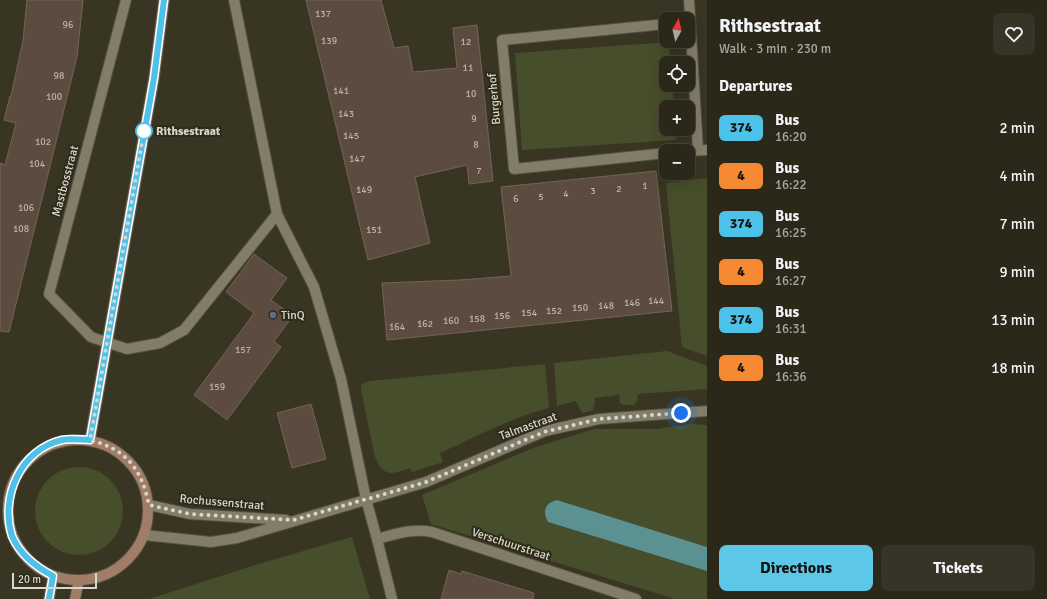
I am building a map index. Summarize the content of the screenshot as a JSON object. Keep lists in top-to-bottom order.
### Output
{
  "streets": {
    "street": [
      "Burgerhof",
      "Mastbosstraat",
      "Talmastraat",
      "Rochussenstraat",
      "Verschuurstraat"
    ]
  },
  "crossings": [
    ["Talmastraat", "Rochussenstraat"]
  ],
  "places": ["Rithsestraat", "TinQ"],
  "lines": ["bus line 374"],
  "house_numbers": [
    "137",
    "96",
    "139",
    "12",
    "11",
    "98",
    "141",
    "10",
    "100",
    "143",
    "9",
    "145",
    "102",
    "8",
    "147",
    "104",
    "7",
    "1",
    "2",
    "149",
    "3",
    "4",
    "5",
    "6",
    "106",
    "108",
    "151",
    "144",
    "146",
    "148",
    "150",
    "152",
    "154",
    "156",
    "158",
    "160",
    "162",
    "164",
    "157",
    "159"
  ],
  "scale_bar": "20 m",
  "north": "top",
  "page": {
    "heading": [
      ["Rithsestraat", "Walk · 3 min · 230 m"],
      "Departures"
    ],
    "map_buttons": ["+", "−"],
    "list": [
      {
        "mark": "374",
        "name": "Bus",
        "note": "16:20",
        "value": "2 min"
      },
      {
        "mark": "4",
        "name": "Bus",
        "note": "16:22",
        "value": "4 min"
      },
      {
        "mark": "374",
        "name": "Bus",
        "note": "16:25",
        "value": "7 min"
      },
      {
        "mark": "4",
        "name": "Bus",
        "note": "16:27",
        "value": "9 min"
      },
      {
        "mark": "374",
        "name": "Bus",
        "note": "16:31",
        "value": "13 min"
      },
      {
        "mark": "4",
        "name": "Bus",
        "note": "16:36",
        "value": "18 min"
      }
    ],
    "buttons": ["Directions", "Tickets"],
    "scale": "20 m"
  }
}
